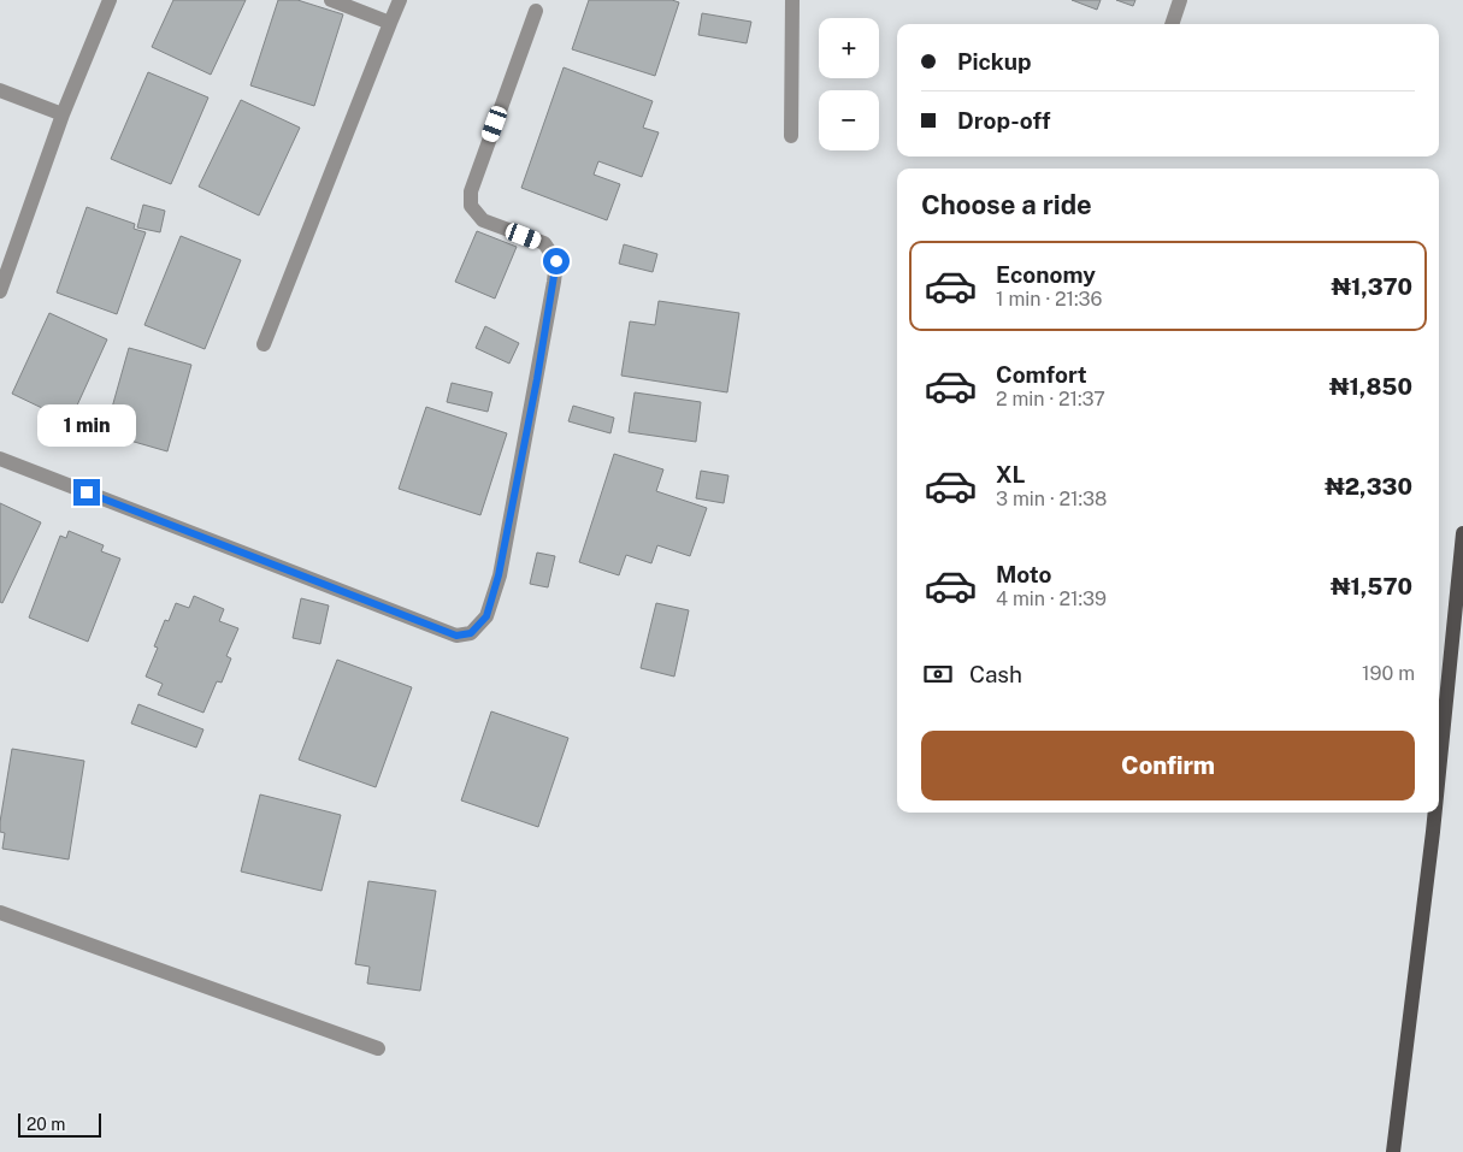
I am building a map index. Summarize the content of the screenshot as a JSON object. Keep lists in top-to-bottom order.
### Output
{
  "scale_bar": "20 m",
  "page": {
    "map_buttons": ["+", "−"],
    "banner": ["Pickup", "Drop-off"],
    "heading": "Choose a ride",
    "list": [
      {
        "name": "Economy",
        "note": "1 min · 21:36",
        "value": "₦1,370"
      },
      {
        "name": "Comfort",
        "note": "2 min · 21:37",
        "value": "₦1,850"
      },
      {
        "name": "XL",
        "note": "3 min · 21:38",
        "value": "₦2,330"
      },
      {
        "name": "Moto",
        "note": "4 min · 21:39",
        "value": "₦1,570"
      }
    ],
    "bubble": "1 min",
    "pay": ["Cash", "190 m"],
    "buttons": "Confirm",
    "scale": "20 m"
  }
}
